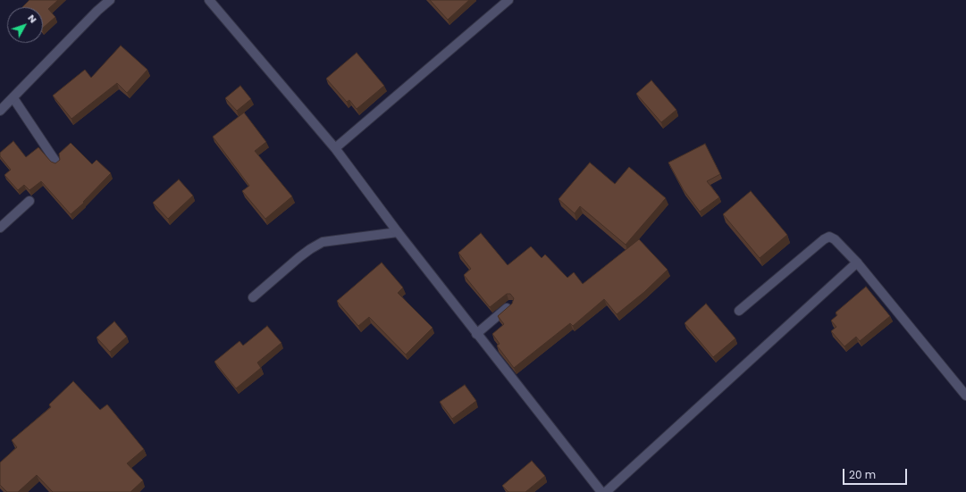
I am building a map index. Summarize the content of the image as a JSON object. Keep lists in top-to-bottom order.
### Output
{
  "scale_bar": "20 m",
  "north": "top right"
}
